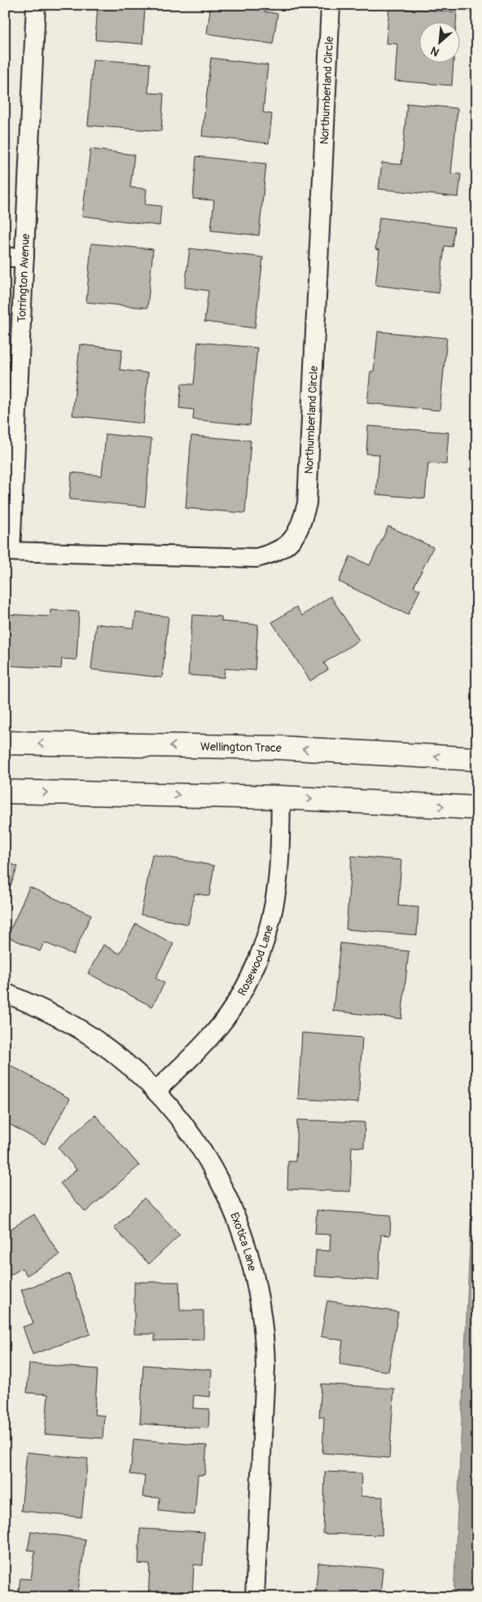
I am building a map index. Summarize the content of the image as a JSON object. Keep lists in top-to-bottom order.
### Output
{
  "streets": {
    "street": [
      "Northumberland Circle",
      "Torrington Avenue",
      "Wellington Trace",
      "Rosewood Lane",
      "Exotica Lane"
    ]
  },
  "crossings": [
    ["Northumberland Circle", "Torrington Avenue"],
    ["Rosewood Lane", "Exotica Lane"]
  ],
  "north": "bottom left"
}
